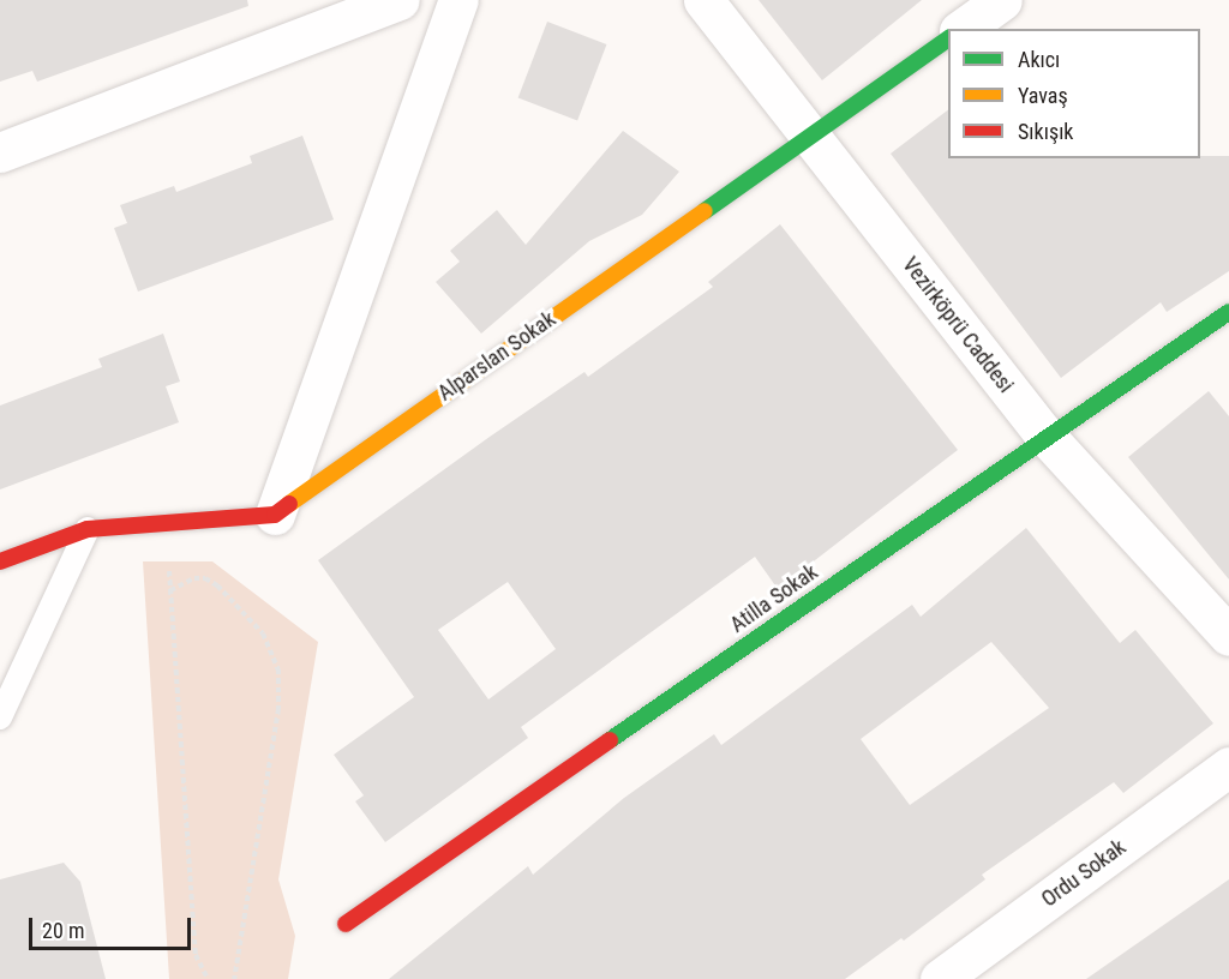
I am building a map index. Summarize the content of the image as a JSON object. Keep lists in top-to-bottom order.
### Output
{
  "streets": {
    "street": [
      "Vezirköprü Caddesi",
      "Alparslan Sokak",
      "Atilla Sokak",
      "Ordu Sokak"
    ]
  },
  "crossings": [
    ["Vezirköprü Caddesi", "Alparslan Sokak"],
    ["Vezirköprü Caddesi", "Atilla Sokak"]
  ],
  "legend": ["Akıcı", "Yavaş", "Sıkışık"],
  "scale_bar": "20 m"
}
